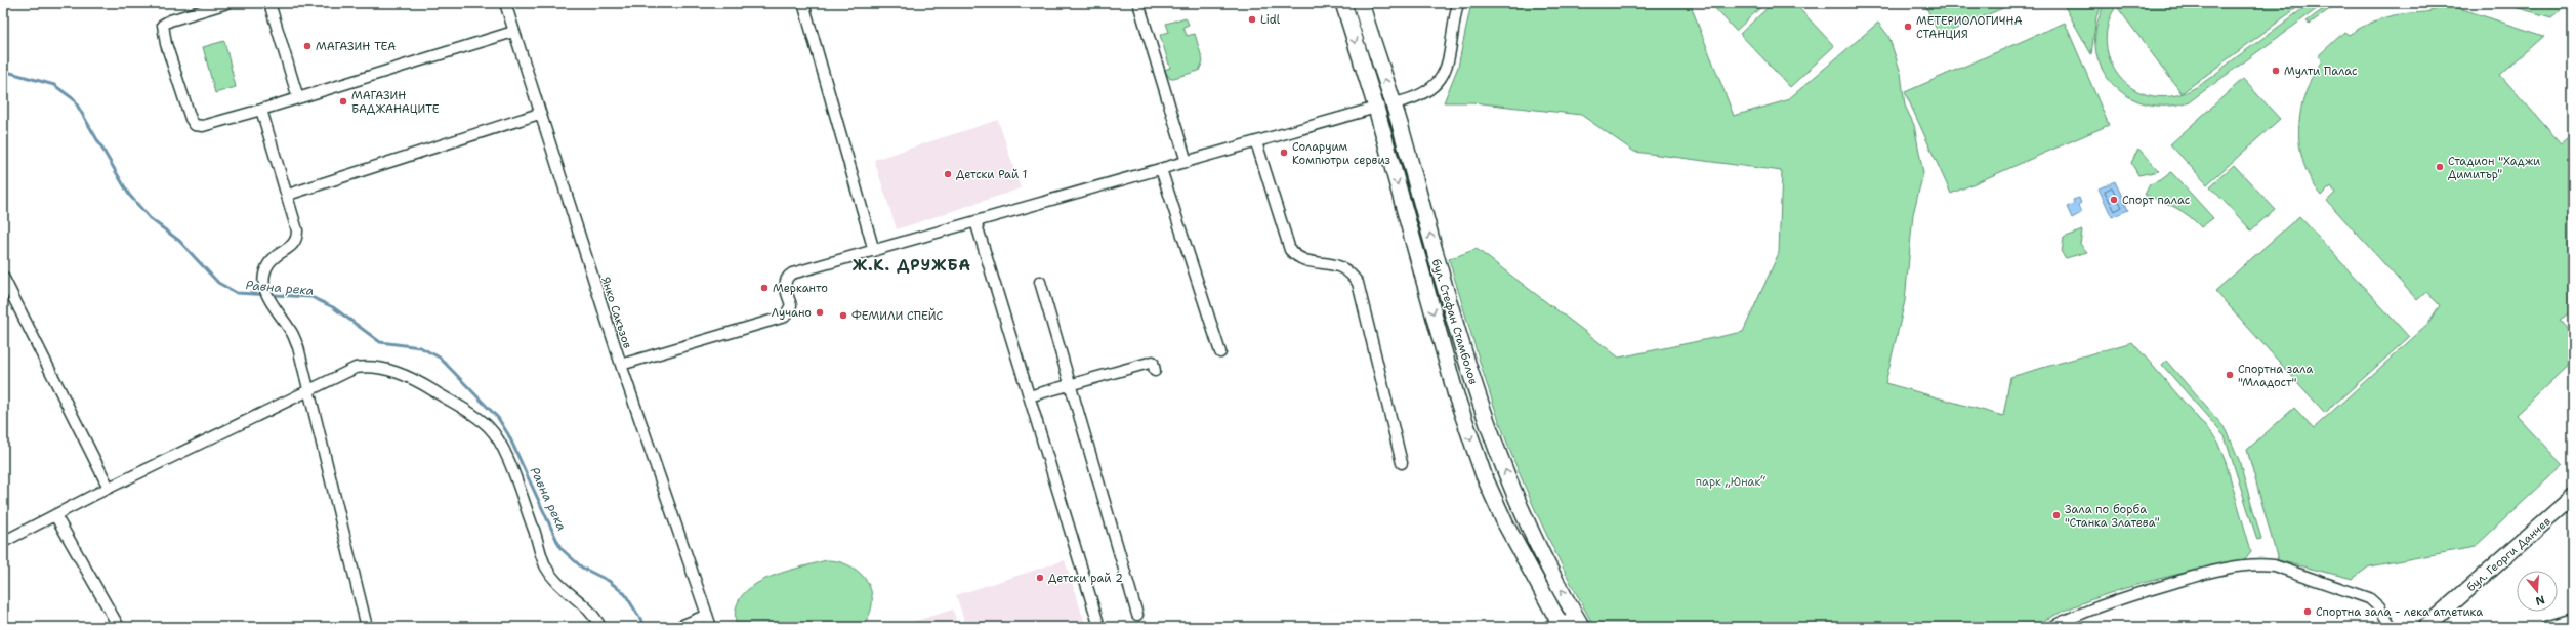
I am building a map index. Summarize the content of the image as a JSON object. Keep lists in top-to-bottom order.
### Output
{
  "streets": {
    "main road": ["бул. Стефан Стамболов", "бул. Георги Данчев"],
    "street": ["Янко Сакъзов"]
  },
  "districts": ["Ж.К. ДРУЖБА"],
  "water": ["Равна река"],
  "parks": ["парк „Юнак“"],
  "places": [
    "Lidl",
    "МЕТЕРИОЛОГИЧНА СТАНЦИЯ",
    "МАГАЗИН ТЕА",
    "Мулти Палас",
    "МАГАЗИН БАДЖАНАЦИТЕ",
    "Соларуим Компютри сервиз",
    "Стадион \"Хаджи Димитър\"",
    "Детски Рай 1",
    "Спорт палас",
    "Мерканто",
    "Лучано",
    "ФЕМИЛИ СПЕЙС",
    "Спортна зала \"Младост\"",
    "Зала по борба \"Станка Златева\"",
    "Детски рай 2",
    "Спортна зала - лека атлетика"
  ],
  "north": "bottom"
}
